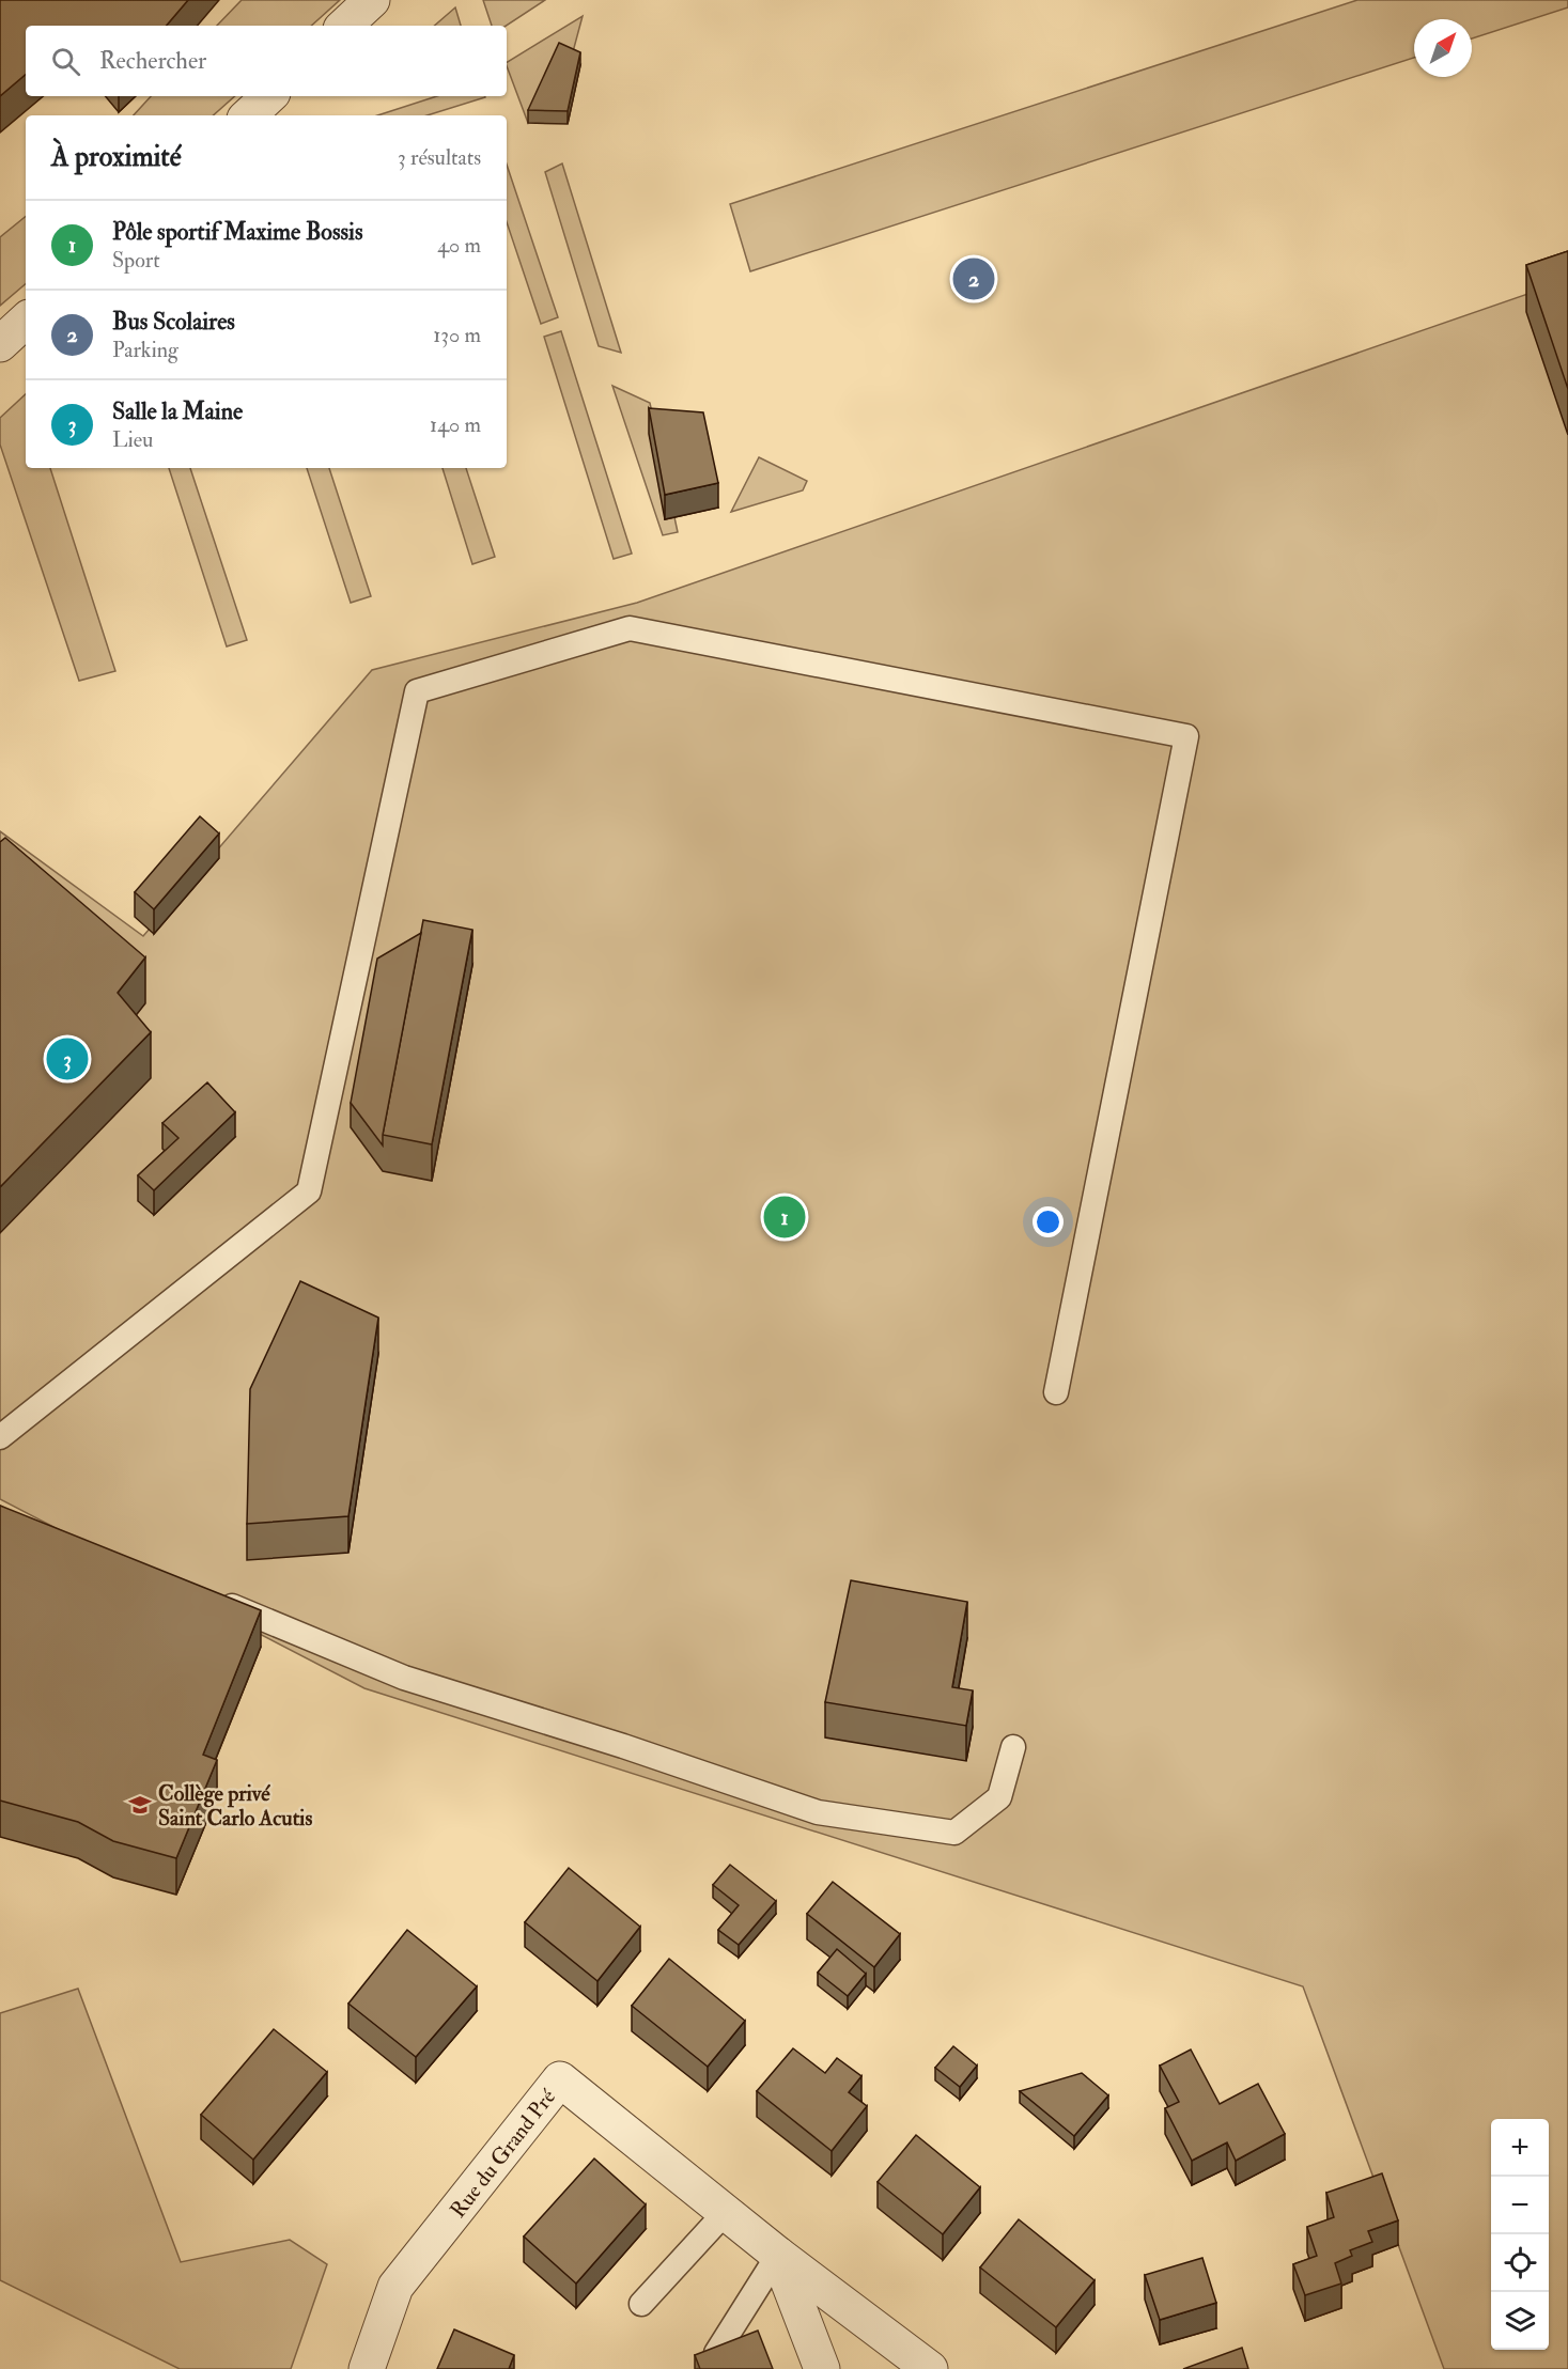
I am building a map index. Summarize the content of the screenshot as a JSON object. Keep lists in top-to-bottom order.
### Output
{
  "streets": {
    "street": ["Rue du Grand Pré"]
  },
  "places": {
    "school or university": ["Collège privé Saint Carlo Acutis"]
  },
  "north": "top right",
  "page": {
    "search": "Rechercher",
    "heading": ["À proximité", "3 résultats"],
    "list": [
      {
        "mark": "1",
        "name": "Pôle sportif Maxime Bossis",
        "note": "Sport",
        "value": "40 m"
      },
      {
        "mark": "2",
        "name": "Bus Scolaires",
        "note": "Parking",
        "value": "130 m"
      },
      {
        "mark": "3",
        "name": "Salle la Maine",
        "note": "Lieu",
        "value": "140 m"
      }
    ],
    "pins": ["2", "3", "1"],
    "map_buttons": ["+", "−"]
  }
}
